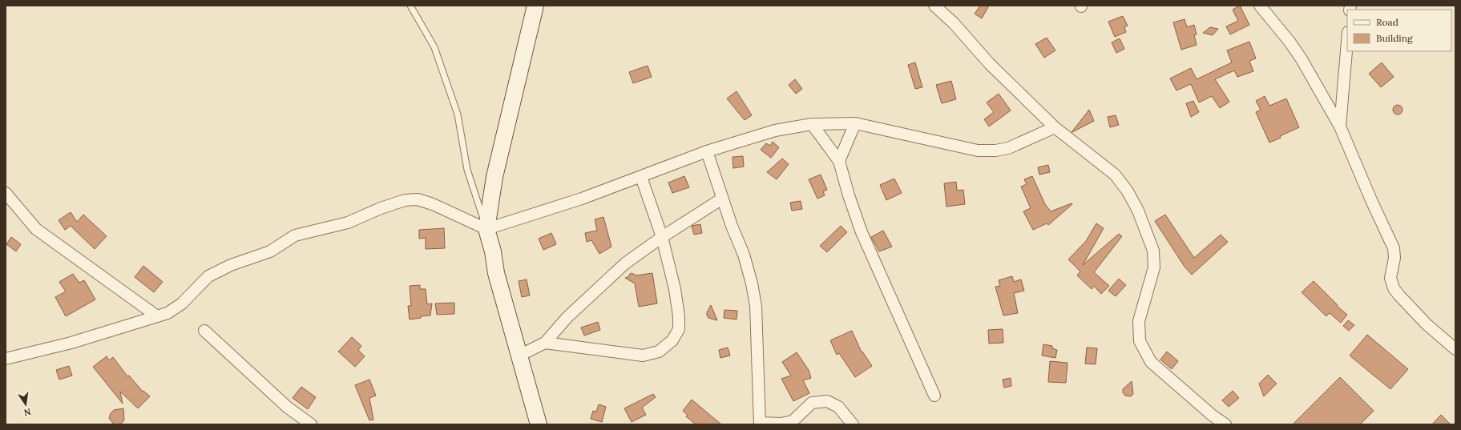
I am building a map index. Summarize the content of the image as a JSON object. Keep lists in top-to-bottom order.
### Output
{
  "legend": ["Road", "Building"],
  "north": "bottom"
}
